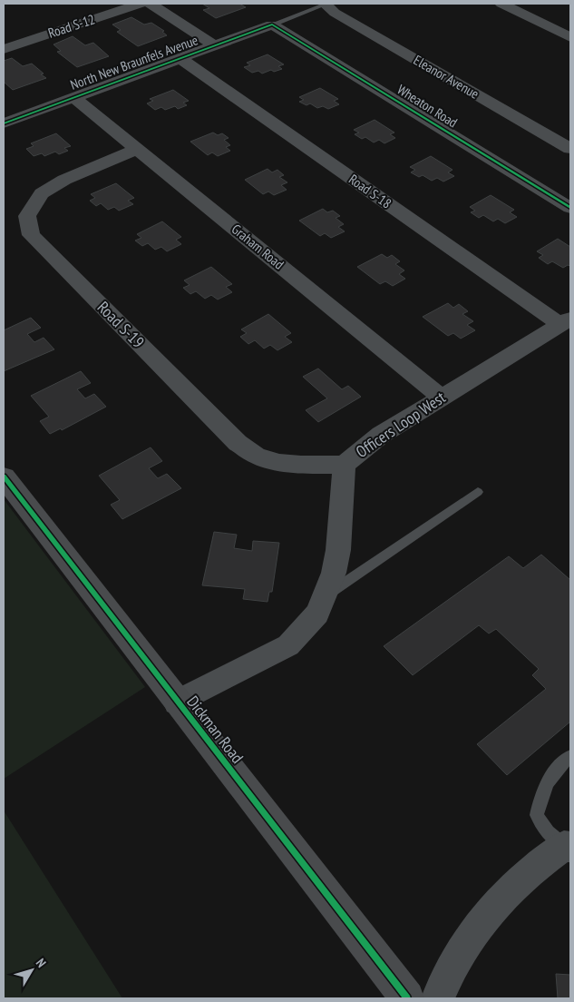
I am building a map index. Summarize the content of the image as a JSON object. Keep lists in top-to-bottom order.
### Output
{
  "streets": {
    "street": [
      "Road S-12",
      "North New Braunfels Avenue",
      "Eleanor Avenue",
      "Wheaton Road",
      "Road S-18",
      "Graham Road",
      "Road S-19",
      "Officers Loop West",
      "Dickman Road"
    ]
  },
  "crossings": [
    ["North New Braunfels Avenue", "Eleanor Avenue"],
    ["North New Braunfels Avenue", "Wheaton Road"],
    ["North New Braunfels Avenue", "Road S-18"],
    ["North New Braunfels Avenue", "Graham Road"],
    ["Road S-18", "Officers Loop West"],
    ["Graham Road", "Road S-19"],
    ["Graham Road", "Officers Loop West"],
    ["Road S-19", "Officers Loop West"],
    ["Officers Loop West", "Dickman Road"]
  ],
  "north": "top right"
}
